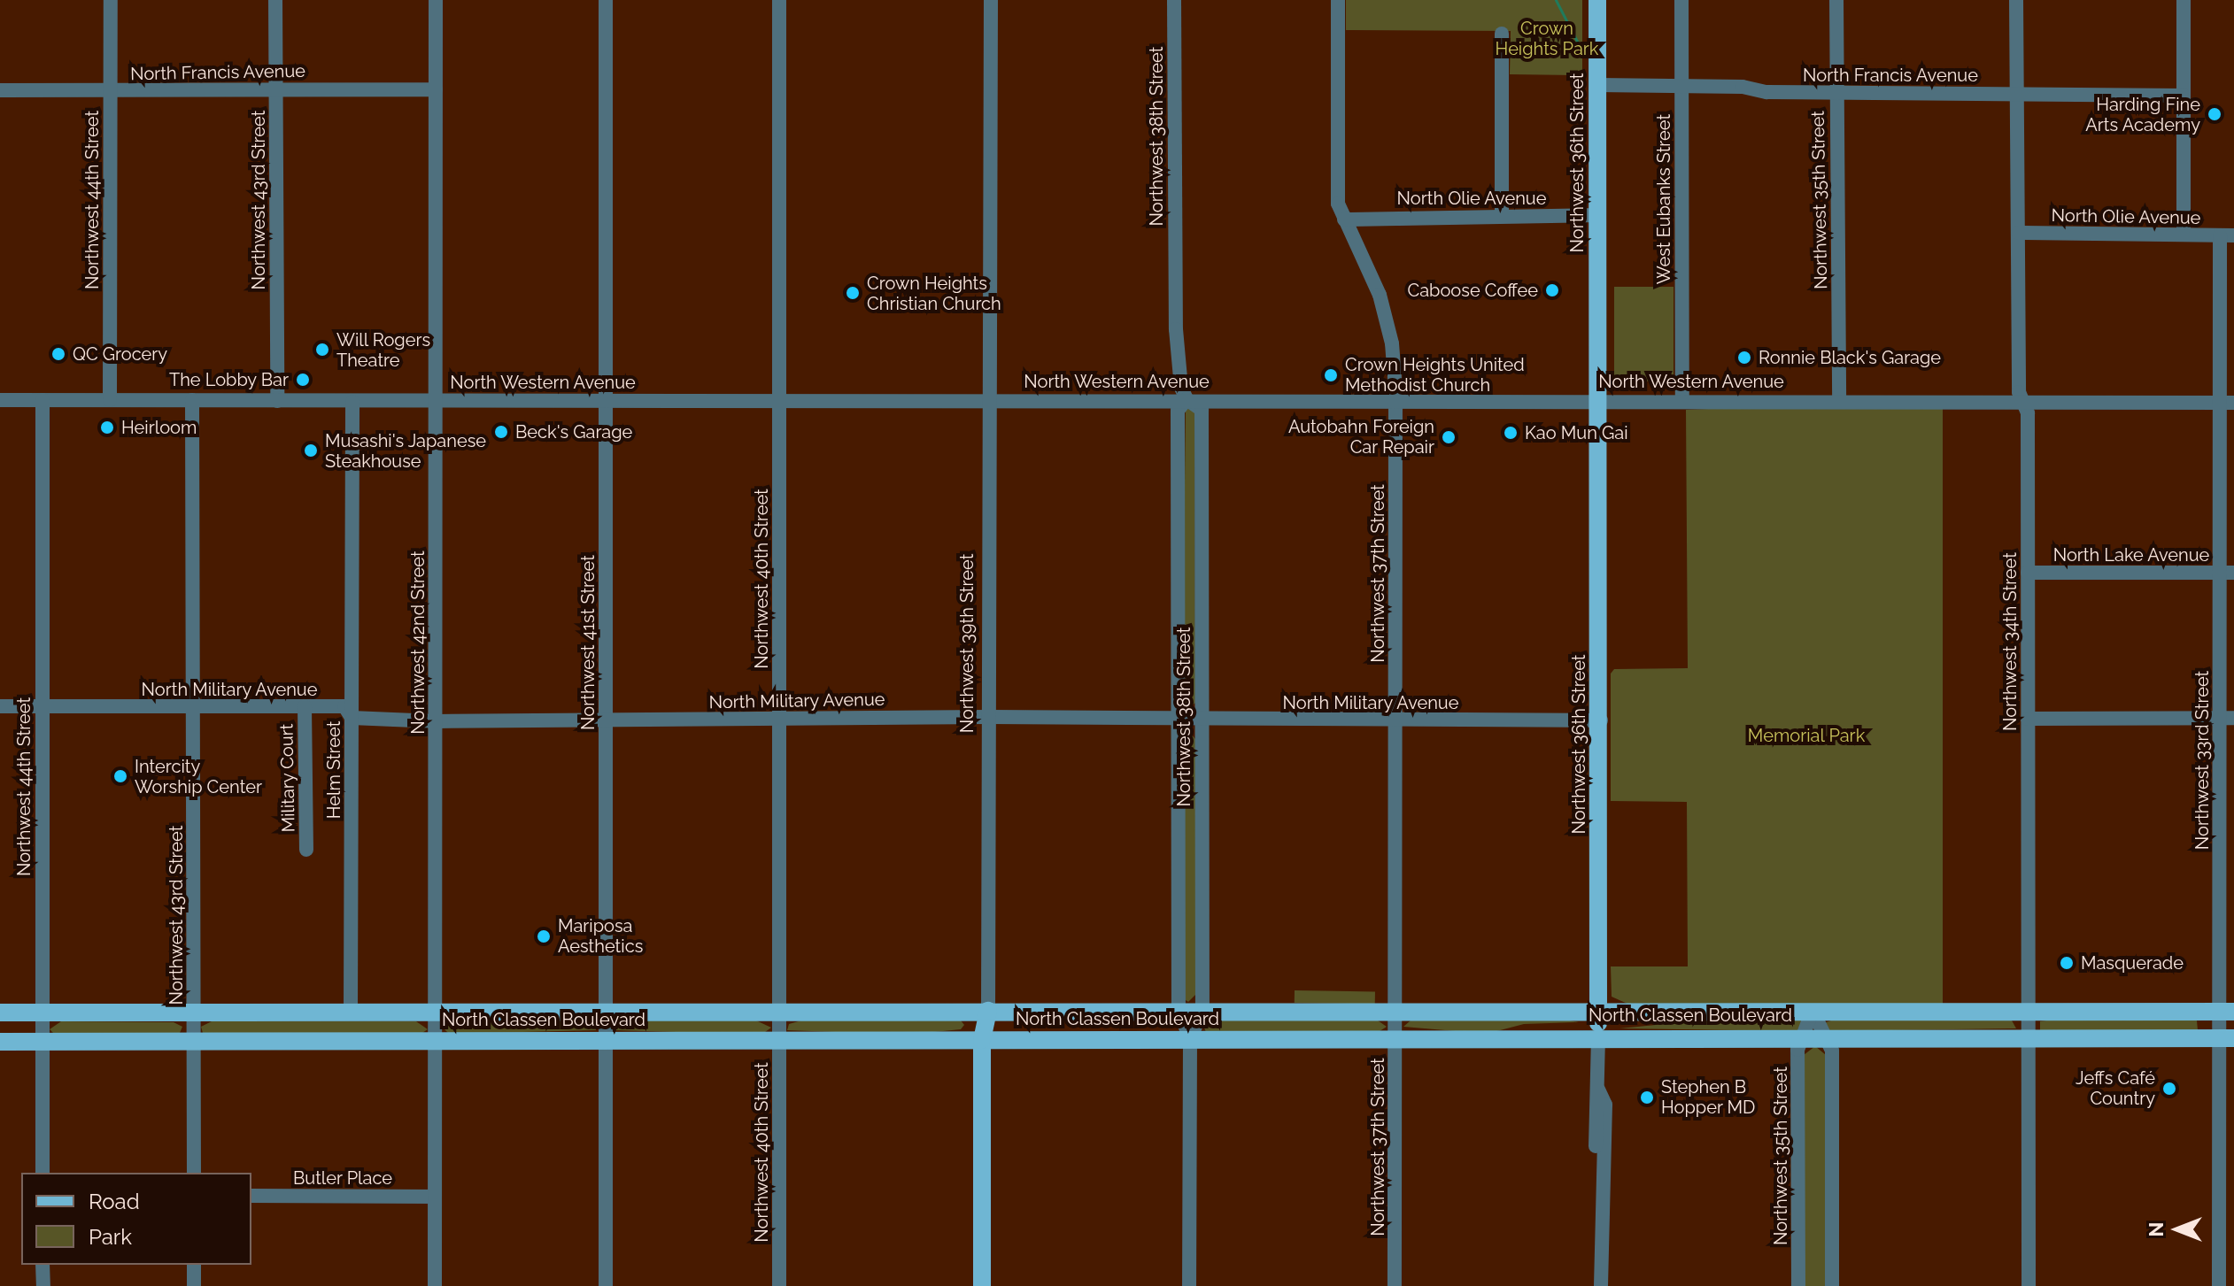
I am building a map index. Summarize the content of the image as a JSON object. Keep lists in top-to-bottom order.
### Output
{
  "streets": {
    "main road": ["Northwest 36th Street", "Northwest 39th Street", "North Classen Boulevard"],
    "street": [
      "North Francis Avenue",
      "Northwest 38th Street",
      "North Olie Avenue",
      "West Eubanks Street",
      "Northwest 44th Street",
      "Northwest 43rd Street",
      "Northwest 35th Street",
      "North Western Avenue",
      "North Lake Avenue",
      "Northwest 37th Street",
      "Northwest 40th Street",
      "Northwest 34th Street",
      "Northwest 42nd Street",
      "Northwest 41st Street",
      "North Military Avenue",
      "Northwest 33rd Street",
      "Helm Street",
      "Military Court",
      "Butler Place"
    ]
  },
  "crossings": [
    ["North Francis Avenue", "Northwest 36th Street"],
    ["North Francis Avenue", "West Eubanks Street"],
    ["North Francis Avenue", "Northwest 44th Street"],
    ["North Francis Avenue", "Northwest 43rd Street"],
    ["North Francis Avenue", "Northwest 35th Street"],
    ["North Francis Avenue", "Northwest 34th Street"],
    ["North Francis Avenue", "Northwest 42nd Street"],
    ["Northwest 38th Street", "North Western Avenue"],
    ["Northwest 38th Street", "North Military Avenue"],
    ["Northwest 38th Street", "North Classen Boulevard"],
    ["Northwest 36th Street", "North Olie Avenue"],
    ["Northwest 36th Street", "North Western Avenue"],
    ["Northwest 36th Street", "North Military Avenue"],
    ["Northwest 36th Street", "North Classen Boulevard"],
    ["North Olie Avenue", "Northwest 37th Street"],
    ["North Olie Avenue", "Northwest 34th Street"],
    ["North Olie Avenue", "Northwest 33rd Street"],
    ["West Eubanks Street", "North Western Avenue"],
    ["Northwest 44th Street", "North Western Avenue"],
    ["Northwest 44th Street", "North Military Avenue"],
    ["Northwest 44th Street", "North Classen Boulevard"],
    ["Northwest 43rd Street", "North Western Avenue"],
    ["Northwest 43rd Street", "North Military Avenue"],
    ["Northwest 43rd Street", "North Classen Boulevard"],
    ["Northwest 35th Street", "North Western Avenue"],
    ["Northwest 35th Street", "North Classen Boulevard"],
    ["North Western Avenue", "Northwest 37th Street"],
    ["North Western Avenue", "Northwest 40th Street"],
    ["North Western Avenue", "Northwest 34th Street"],
    ["North Western Avenue", "Northwest 42nd Street"],
    ["North Western Avenue", "Northwest 41st Street"],
    ["North Western Avenue", "Northwest 39th Street"],
    ["North Western Avenue", "Northwest 33rd Street"],
    ["North Western Avenue", "Helm Street"],
    ["North Lake Avenue", "Northwest 34th Street"],
    ["North Lake Avenue", "Northwest 33rd Street"],
    ["Northwest 37th Street", "North Military Avenue"],
    ["Northwest 37th Street", "North Classen Boulevard"],
    ["Northwest 40th Street", "North Military Avenue"],
    ["Northwest 40th Street", "North Classen Boulevard"],
    ["Northwest 34th Street", "North Classen Boulevard"],
    ["Northwest 42nd Street", "North Military Avenue"],
    ["Northwest 42nd Street", "North Classen Boulevard"],
    ["Northwest 42nd Street", "Butler Place"],
    ["Northwest 41st Street", "North Military Avenue"],
    ["Northwest 41st Street", "North Classen Boulevard"],
    ["Northwest 39th Street", "North Military Avenue"],
    ["Northwest 39th Street", "North Classen Boulevard"],
    ["North Military Avenue", "Helm Street"],
    ["North Military Avenue", "Military Court"],
    ["Northwest 33rd Street", "North Classen Boulevard"],
    ["Helm Street", "North Classen Boulevard"]
  ],
  "parks": ["Crown Heights Park", "Memorial Park"],
  "places": [
    "Harding Fine Arts Academy",
    "Caboose Coffee",
    "Crown Heights Christian Church",
    "Will Rogers Theatre",
    "QC Grocery",
    "Ronnie Black's Garage",
    "Crown Heights United Methodist Church",
    "The Lobby Bar",
    "Heirloom",
    "Beck's Garage",
    "Kao Mun Gai",
    "Autobahn Foreign Car Repair",
    "Musashi's Japanese Steakhouse",
    "Intercity Worship Center",
    "Mariposa Aesthetics",
    "Masquerade",
    "Jeffs Café Country",
    "Stephen B Hopper MD"
  ],
  "legend": ["Road", "Park"],
  "north": "left"
}
